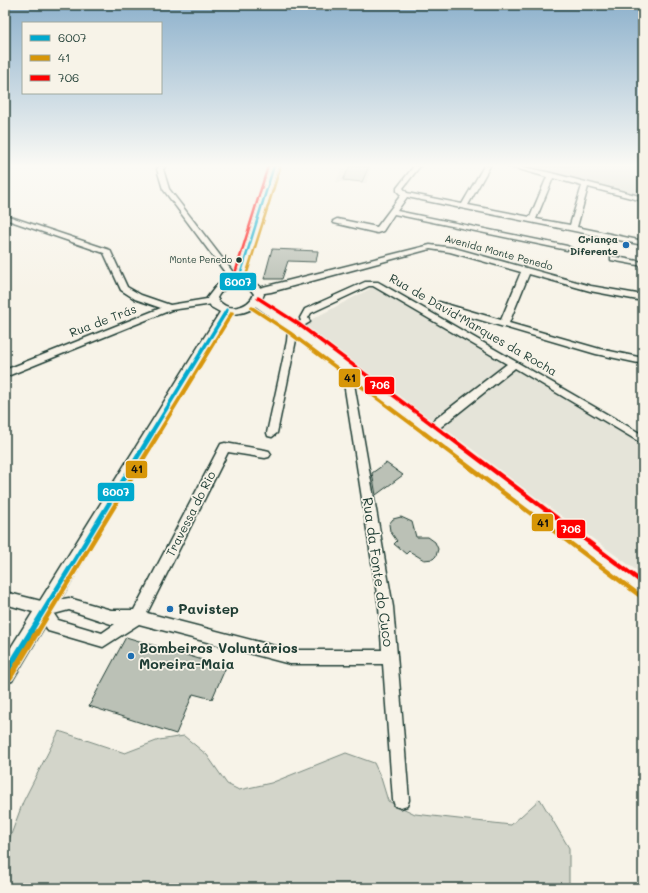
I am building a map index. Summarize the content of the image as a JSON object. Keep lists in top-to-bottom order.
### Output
{
  "streets": {
    "street": [
      "Avenida Monte Penedo",
      "Rua de Trás",
      "Rua de David Marques da Rocha",
      "Travessa do Rio",
      "Rua da Fonte do Cuco"
    ]
  },
  "crossings": [
    ["Avenida Monte Penedo", "Rua de Trás"]
  ],
  "places": [
    "Criança Diferente",
    "Monte Penedo",
    "Pavistep",
    "Bombeiros Voluntários Moreira-Maia"
  ],
  "lines": ["transit line 6007", "transit line 41", "transit line 706"],
  "legend": ["6007", "41", "706"]
}
